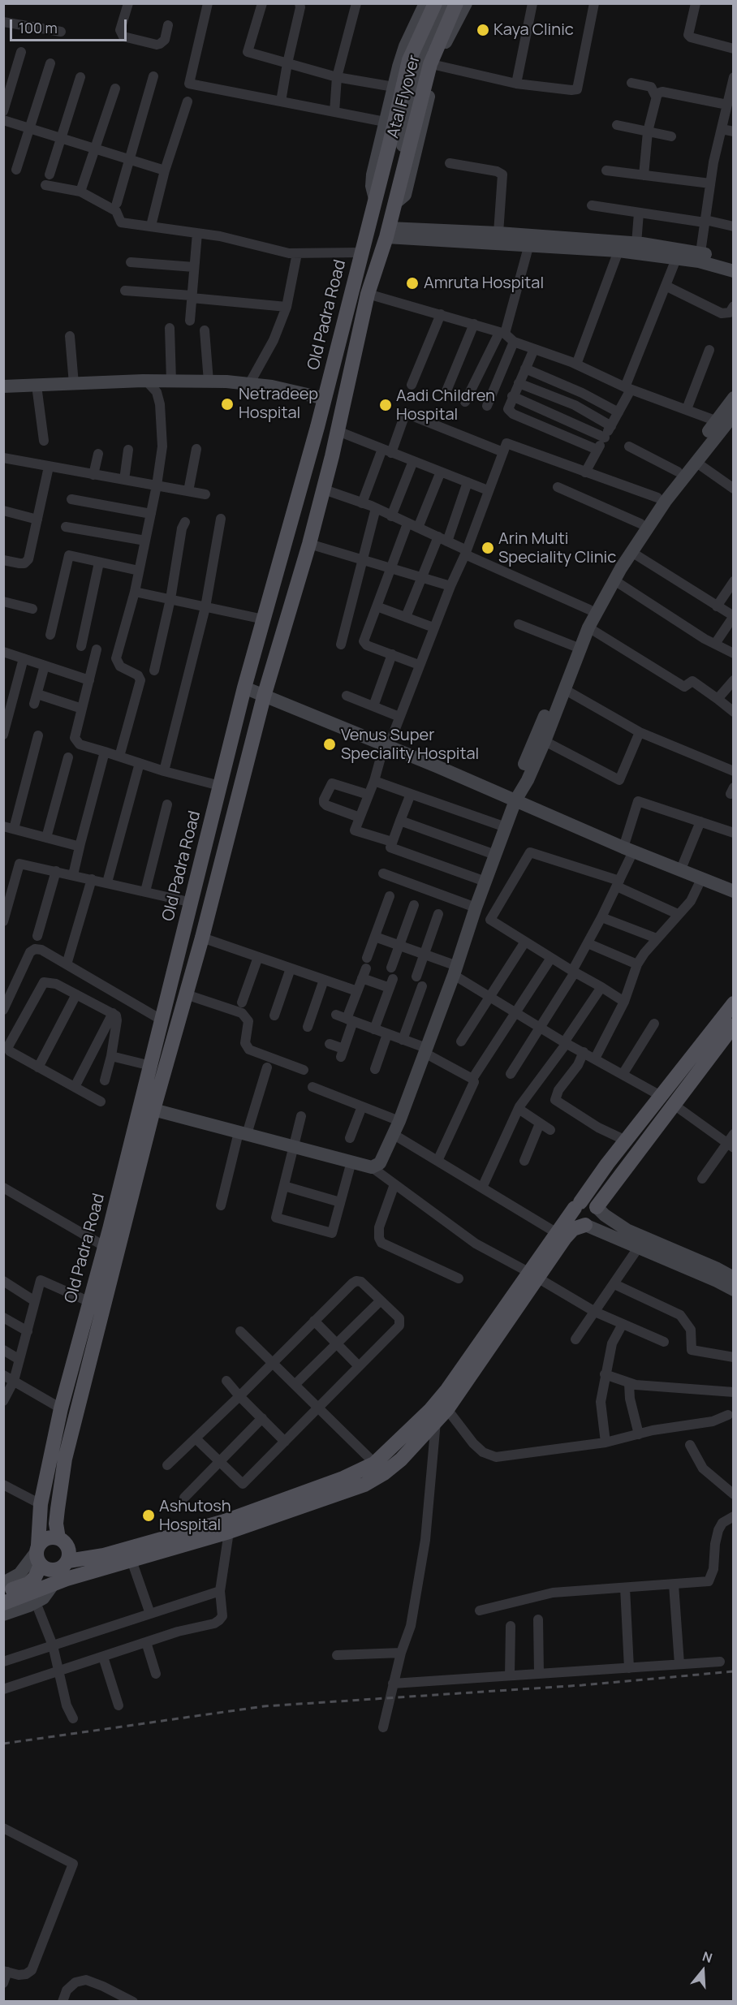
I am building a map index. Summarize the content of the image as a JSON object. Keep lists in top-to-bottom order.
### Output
{
  "streets": {
    "main road": ["Atal Flyover", "Old Padra Road"]
  },
  "crossings": [
    ["Atal Flyover", "Old Padra Road"]
  ],
  "places": [
    "Kaya Clinic",
    "Amruta Hospital",
    "Netradeep Hospital",
    "Aadi Children Hospital",
    "Arin Multi Speciality Clinic",
    "Venus Super Speciality Hospital",
    "Ashutosh Hospital"
  ],
  "scale_bar": "100 m",
  "north": "top"
}
